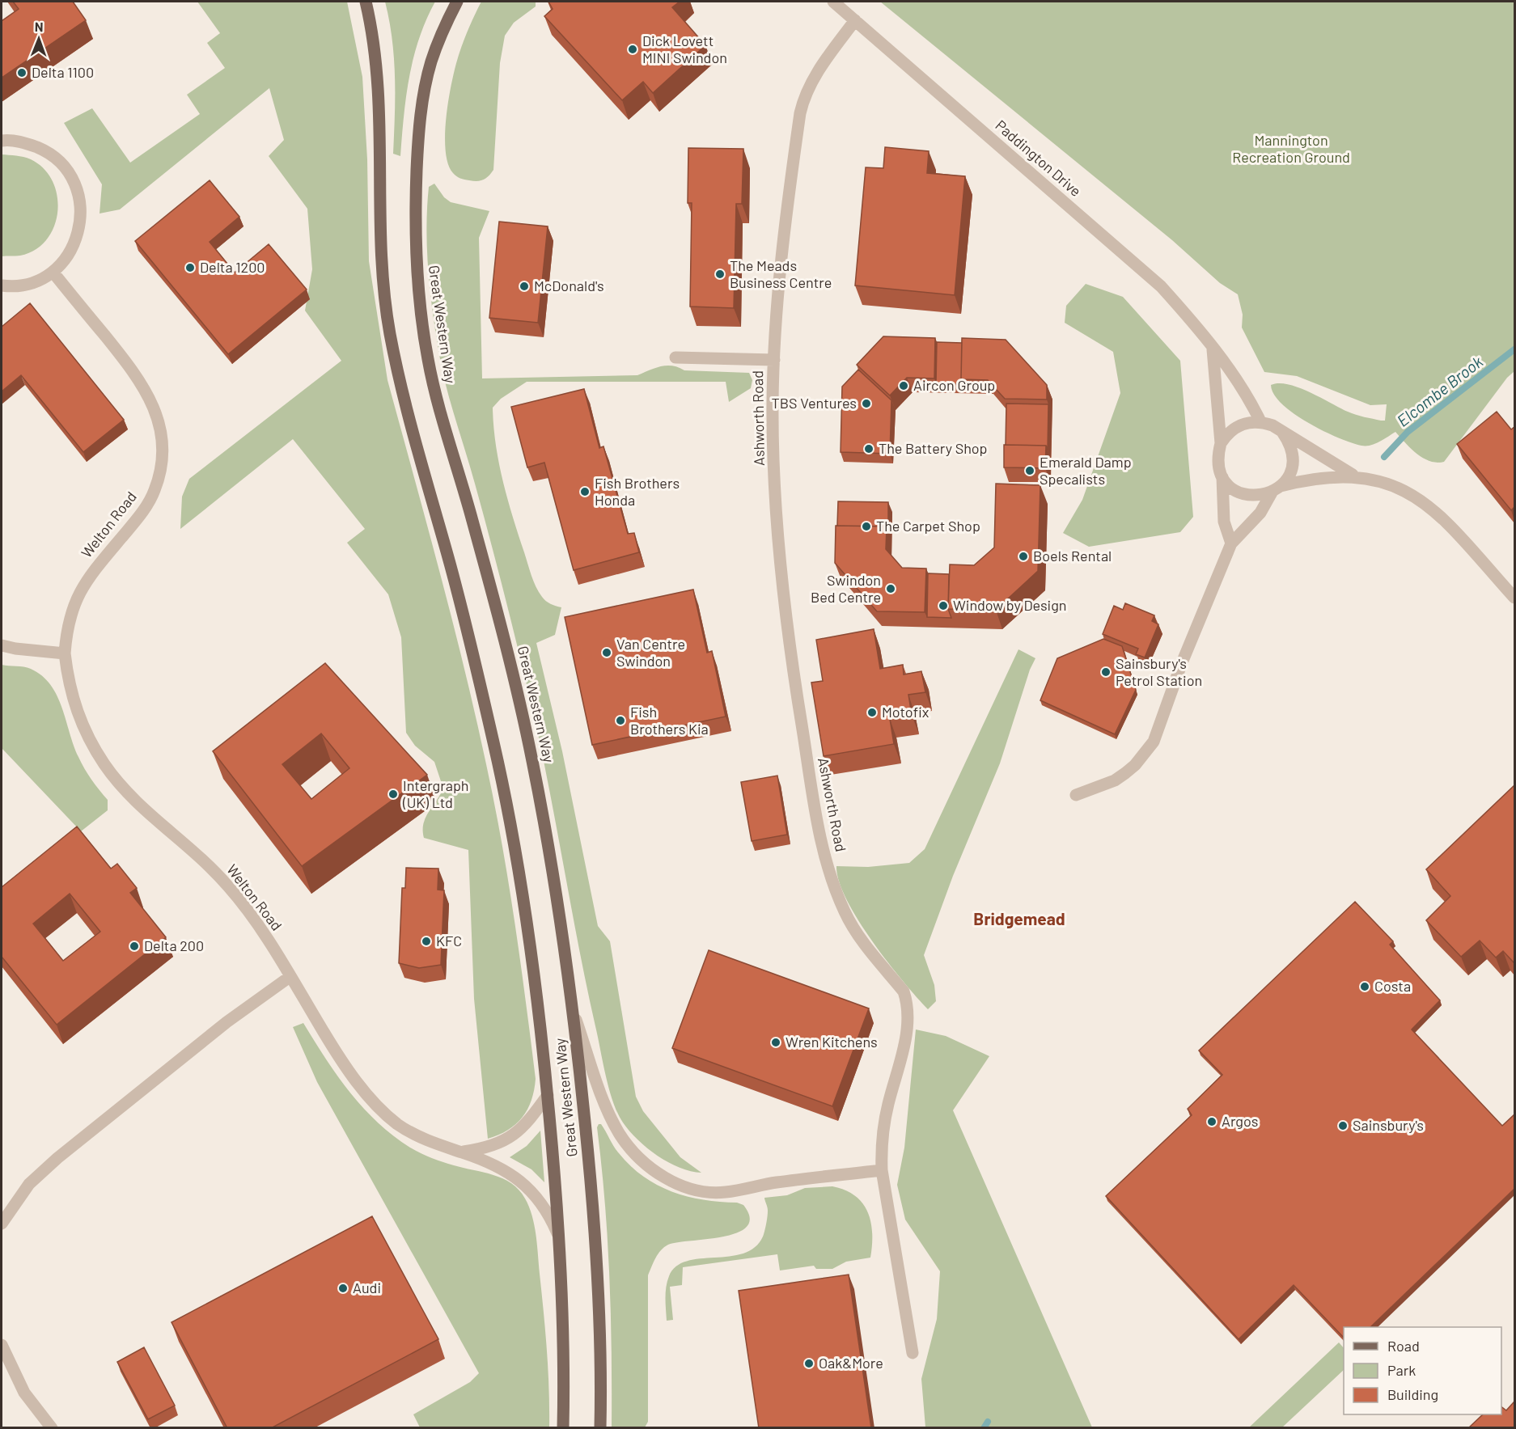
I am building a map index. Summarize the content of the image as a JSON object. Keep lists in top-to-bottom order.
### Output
{
  "streets": {
    "main road": ["Great Western Way"],
    "street": ["Paddington Drive", "Ashworth Road", "Welton Road"]
  },
  "crossings": [
    ["Paddington Drive", "Ashworth Road"],
    ["Great Western Way", "Welton Road"]
  ],
  "districts": ["Bridgemead"],
  "water": ["Elcombe Brook"],
  "parks": ["Mannington Recreation Ground"],
  "places": [
    "Dick Lovett MINI Swindon",
    "Delta 1100",
    "Delta 1200",
    "The Meads Business Centre",
    "McDonald's",
    "Aircon Group",
    "TBS Ventures",
    "The Battery Shop",
    "Emerald Damp Specalists",
    "Fish Brothers Honda",
    "The Carpet Shop",
    "Boels Rental",
    "Swindon Bed Centre",
    "Window by Design",
    "Van Centre Swindon",
    "Sainsbury's Petrol Station",
    "Motofix",
    "Fish Brothers Kia",
    "Intergraph (UK) Ltd",
    "KFC",
    "Delta 200",
    "Costa",
    "Wren Kitchens",
    "Argos",
    "Sainsbury's",
    "Audi",
    "Oak&More"
  ],
  "legend": ["Road", "Park", "Building"],
  "north": "top"
}
